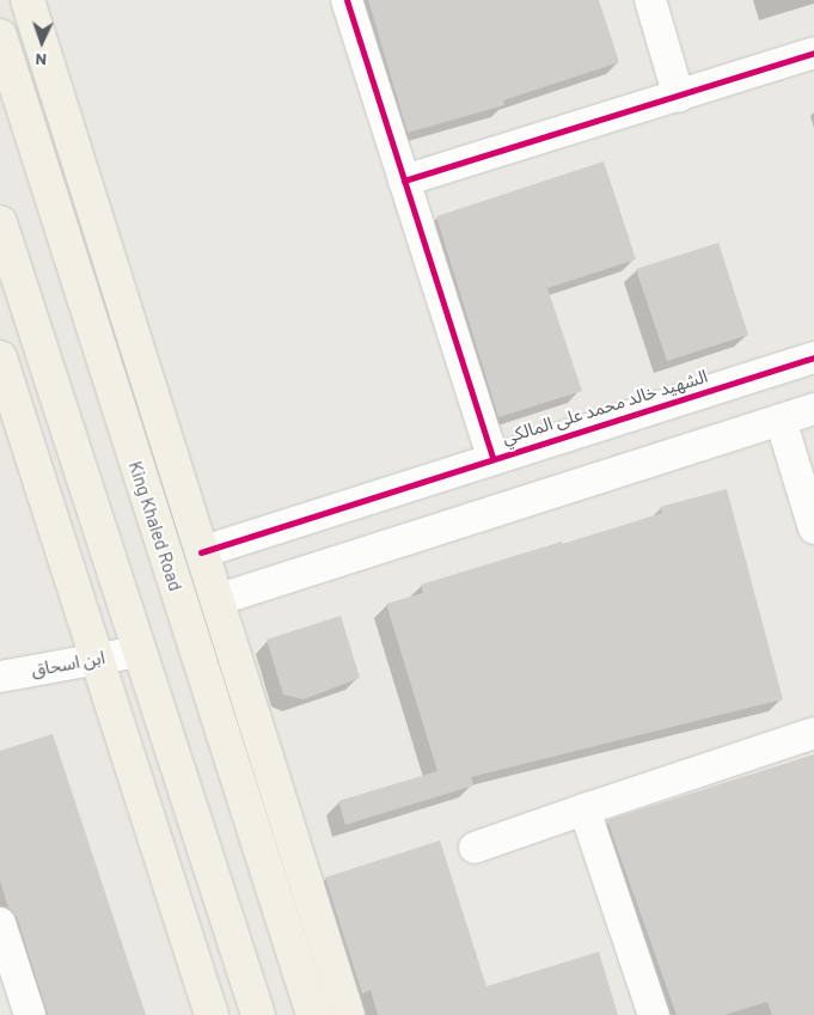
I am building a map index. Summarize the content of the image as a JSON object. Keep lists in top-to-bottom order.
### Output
{
  "streets": {
    "main road": ["King Khaled Road"],
    "street": ["الشهيد خالد محمد على المالكي", "ابن اسحاق"]
  },
  "north": "bottom"
}
